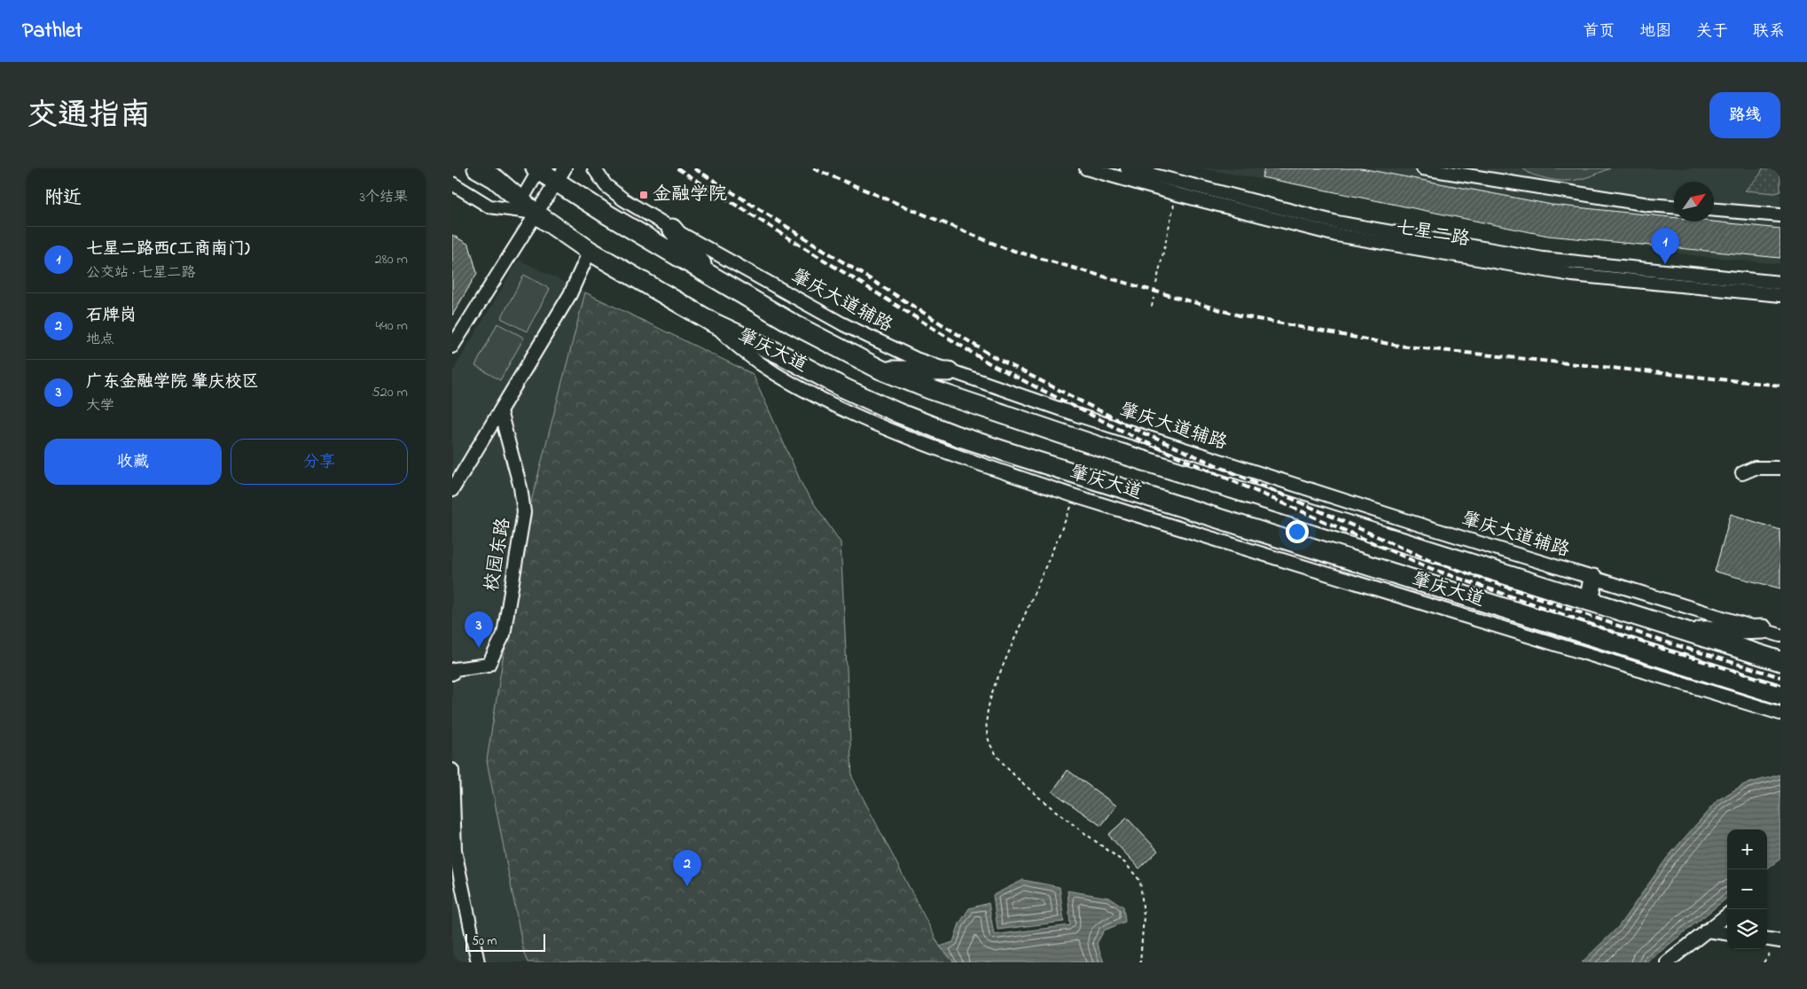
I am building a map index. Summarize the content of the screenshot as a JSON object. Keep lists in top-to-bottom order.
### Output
{
  "streets": {
    "highway": ["肇庆大道"],
    "street": ["七星二路", "肇庆大道辅路", "校园东路"]
  },
  "places": {
    "transit": ["金融学院"]
  },
  "scale_bar": "50 m",
  "north": "top right",
  "page": {
    "header": "Pathlet",
    "nav": [
      "首页",
      "地图",
      "关于",
      "联系"
    ],
    "title": "交通指南",
    "buttons": [
      "路线",
      ["收藏", "分享"]
    ],
    "heading": ["附近", "3个结果"],
    "list": [
      {
        "mark": "1",
        "name": "七星二路西(工商南门)",
        "note": "公交站 · 七星二路",
        "value": "280 m"
      },
      {
        "mark": "2",
        "name": "石牌岗",
        "note": "地点",
        "value": "440 m"
      },
      {
        "mark": "3",
        "name": "广东金融学院 肇庆校区",
        "note": "大学",
        "value": "520 m"
      }
    ],
    "pins": ["1", "3", "2"],
    "map_buttons": ["+", "−"],
    "scale": "50 m"
  }
}
